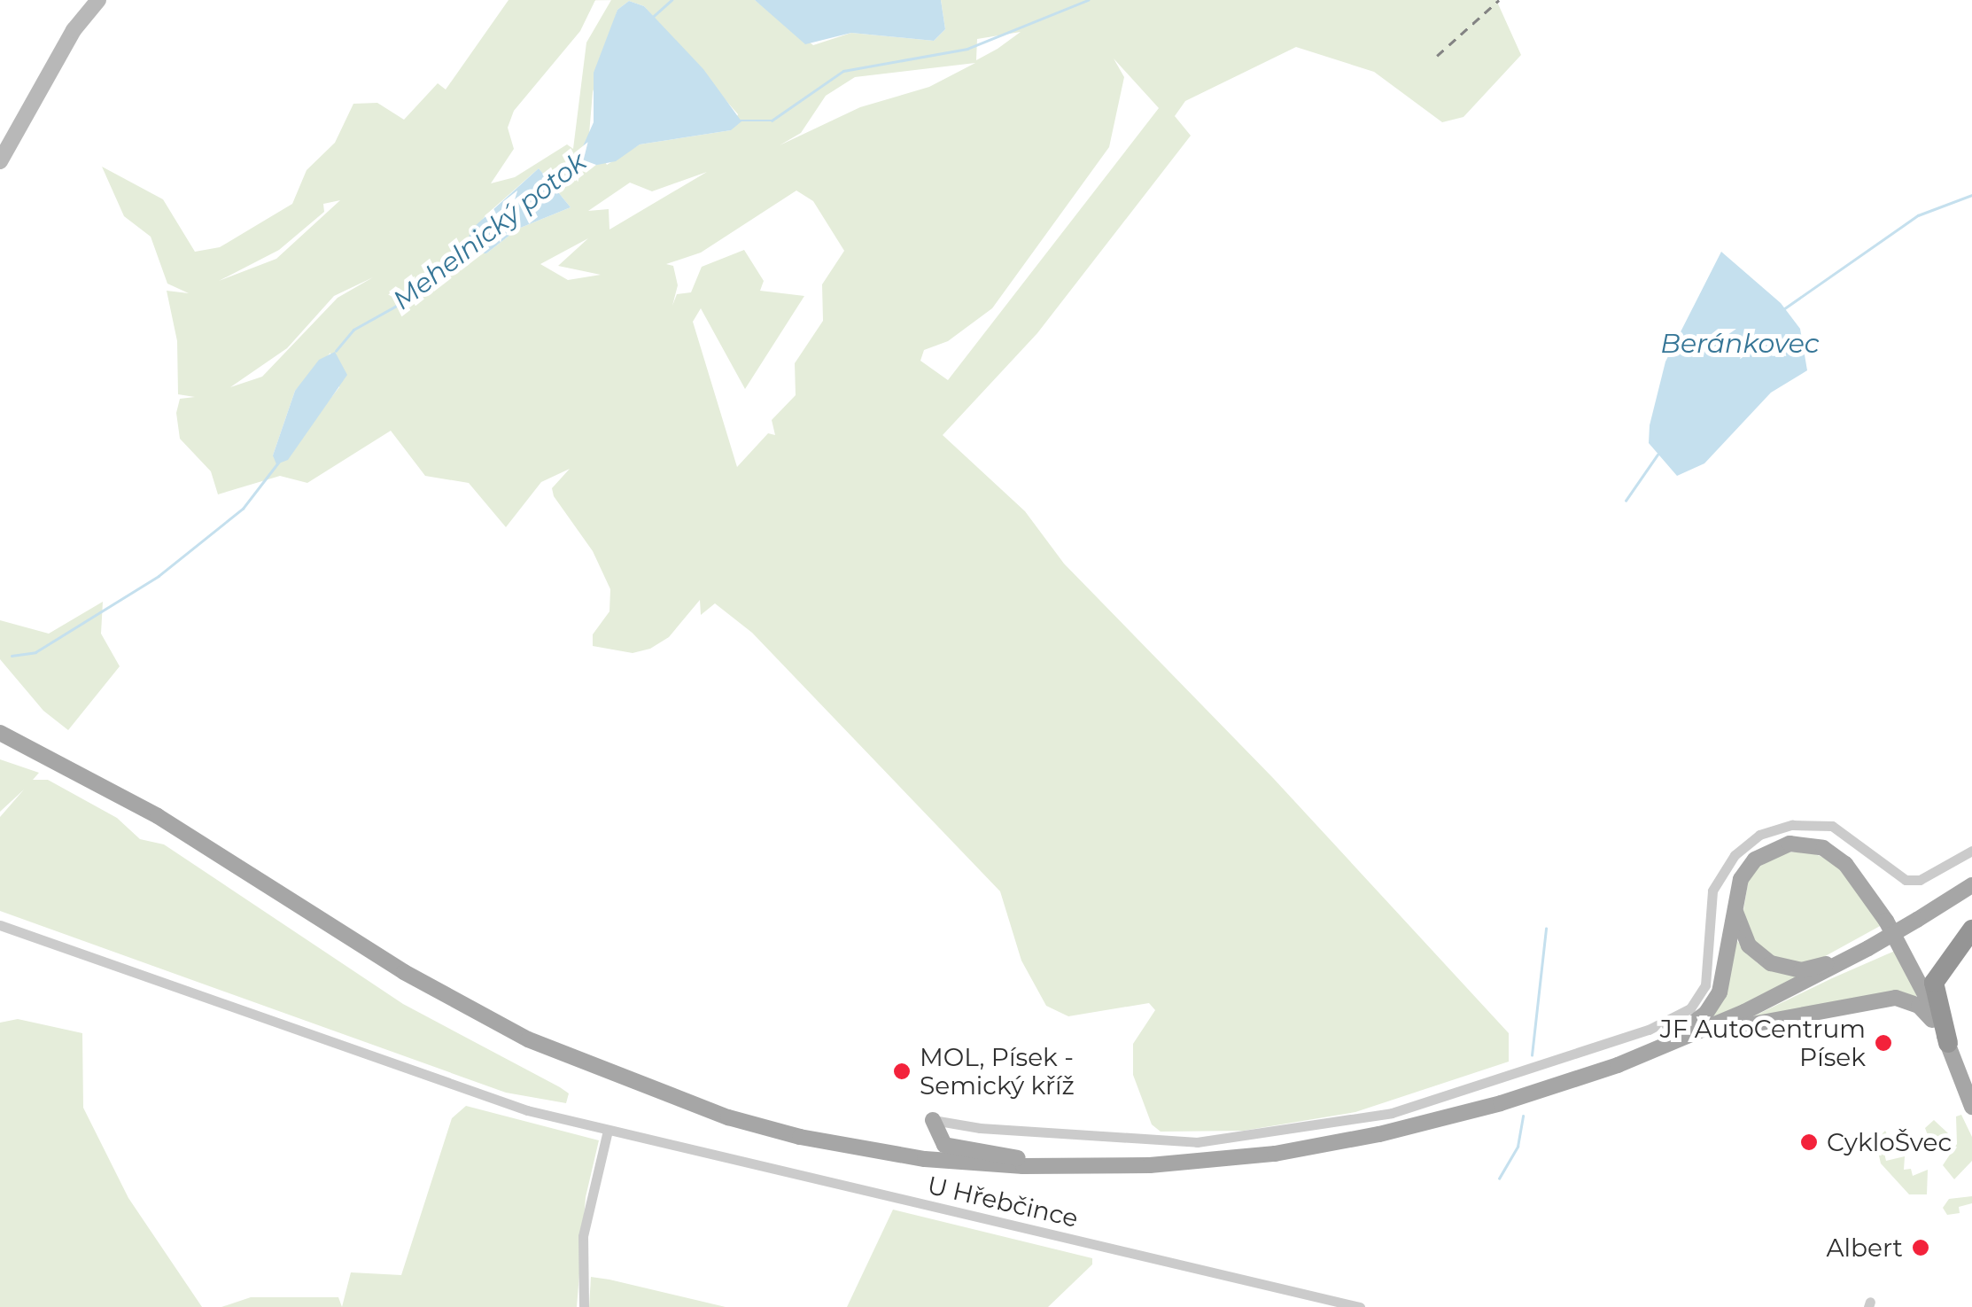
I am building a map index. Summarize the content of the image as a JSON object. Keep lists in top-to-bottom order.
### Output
{
  "streets": {
    "street": ["U Hřebčince"]
  },
  "water": ["Mehelnický potok", "Beránkovec"],
  "places": [
    "JF AutoCentrum Písek",
    "MOL, Písek - Semický kříž",
    "CykloŠvec",
    "Albert"
  ]
}
